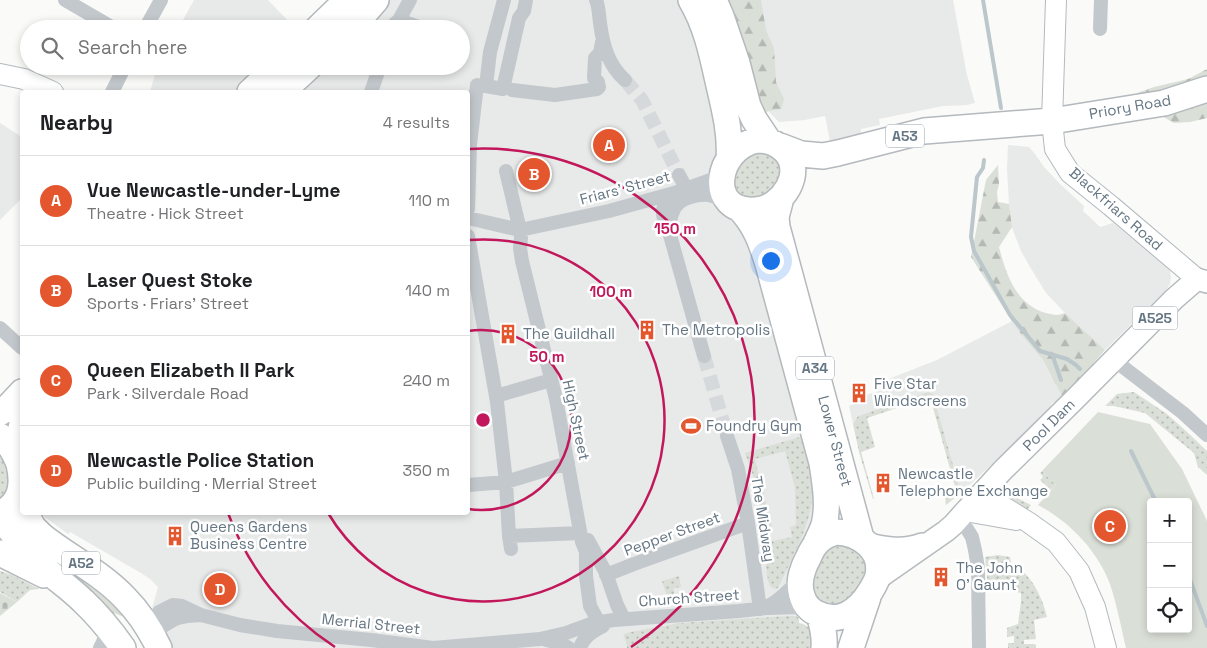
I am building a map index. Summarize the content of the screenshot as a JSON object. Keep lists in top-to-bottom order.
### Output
{
  "streets": {
    "highway": [
      "Priory Road",
      "A53",
      "A34",
      "Lower Street",
      "A52"
    ],
    "main road": ["A525", "Pool Dam"],
    "street": [
      "Friars' Street",
      "Blackfriars Road",
      "High Street",
      "The Midway",
      "Pepper Street",
      "Church Street",
      "Merrial Street"
    ]
  },
  "crossings": [
    ["Priory Road", "A53"],
    ["Priory Road", "Blackfriars Road"],
    ["A53", "Friars' Street"],
    ["A53", "Blackfriars Road"],
    ["A53", "Lower Street"],
    ["Friars' Street", "High Street"],
    ["Friars' Street", "Lower Street"],
    ["Blackfriars Road", "A525"],
    ["A525", "Pool Dam"],
    ["Pool Dam", "Lower Street"],
    ["Pool Dam", "Church Street"],
    ["Lower Street", "Church Street"],
    ["The Midway", "Pepper Street"],
    ["The Midway", "Church Street"],
    ["A52", "Merrial Street"],
    ["Church Street", "Merrial Street"]
  ],
  "places": {
    "building": [
      "The Metropolis",
      "The Guildhall",
      "Five Star Windscreens",
      "Newcastle Telephone Exchange",
      "Queens Gardens Business Centre",
      "The John O' Gaunt"
    ],
    "sports": ["Foundry Gym"]
  },
  "page": {
    "search": "Search here",
    "heading": ["Nearby", "4 results"],
    "pins": [
      "A",
      "B",
      "C",
      "D"
    ],
    "list": [
      {
        "mark": "A",
        "name": "Vue Newcastle-under-Lyme",
        "note": "Theatre · Hick Street",
        "value": "110 m"
      },
      {
        "mark": "B",
        "name": "Laser Quest Stoke",
        "note": "Sports · Friars' Street",
        "value": "140 m"
      },
      {
        "mark": "C",
        "name": "Queen Elizabeth II Park",
        "note": "Park · Silverdale Road",
        "value": "240 m"
      },
      {
        "mark": "D",
        "name": "Newcastle Police Station",
        "note": "Public building · Merrial Street",
        "value": "350 m"
      }
    ],
    "map_buttons": ["+", "−"]
  },
  "rings": ["150 m", "100 m", "50 m"]
}
